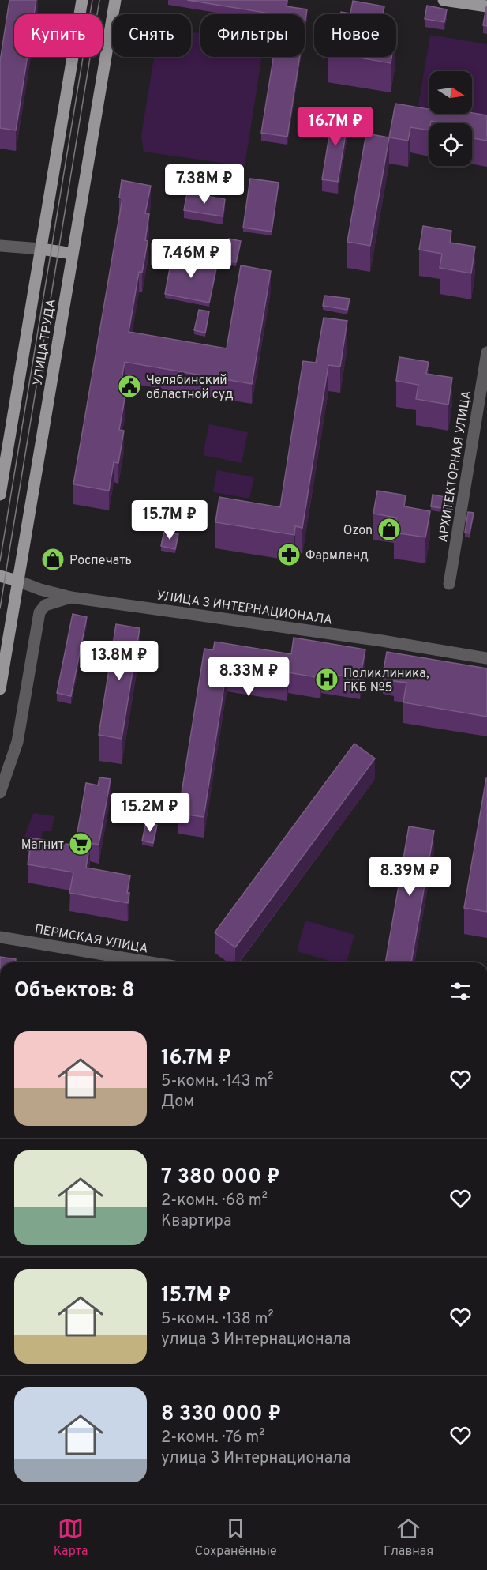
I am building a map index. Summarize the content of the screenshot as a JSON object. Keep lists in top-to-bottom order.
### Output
{
  "streets": {
    "main road": ["УЛИЦА ТРУДА", "УЛИЦА 3 ИНТЕРНАЦИОНАЛА"],
    "street": ["АРХИТЕКТОРНАЯ УЛИЦА", "ПЕРМСКАЯ УЛИЦА"]
  },
  "crossings": [
    ["УЛИЦА ТРУДА", "УЛИЦА 3 ИНТЕРНАЦИОНАЛА"]
  ],
  "places": {
    "public building": ["Челябинский областной суд"],
    "shop": ["Ozon", "Роспечать"],
    "pharmacy": ["Фармленд"],
    "hospital": ["Поликлиника, ГКБ №5"],
    "supermarket": ["Магнит"]
  },
  "north": "right",
  "page": {
    "chip": [
      "Купить",
      "Снять",
      "Фильтры",
      "Новое"
    ],
    "price": [
      "16.7M ₽",
      "7.38M ₽",
      "7.46M ₽",
      "15.7M ₽",
      "13.8M ₽",
      "8.33M ₽",
      "15.2M ₽",
      "8.39M ₽"
    ],
    "heading": "Объектов: 8",
    "list": [
      {
        "name": "16.7M ₽",
        "note": "5-комн. · 143 m² · Дом"
      },
      {
        "name": "7 380 000 ₽",
        "note": "2-комн. · 68 m² · Квартира"
      },
      {
        "name": "15.7M ₽",
        "note": "5-комн. · 138 m² · улица 3 Интернационала"
      },
      {
        "name": "8 330 000 ₽",
        "note": "2-комн. · 76 m² · улица 3 Интернационала"
      }
    ],
    "tabs": ["Карта", "Сохранённые", "Главная"]
  }
}
